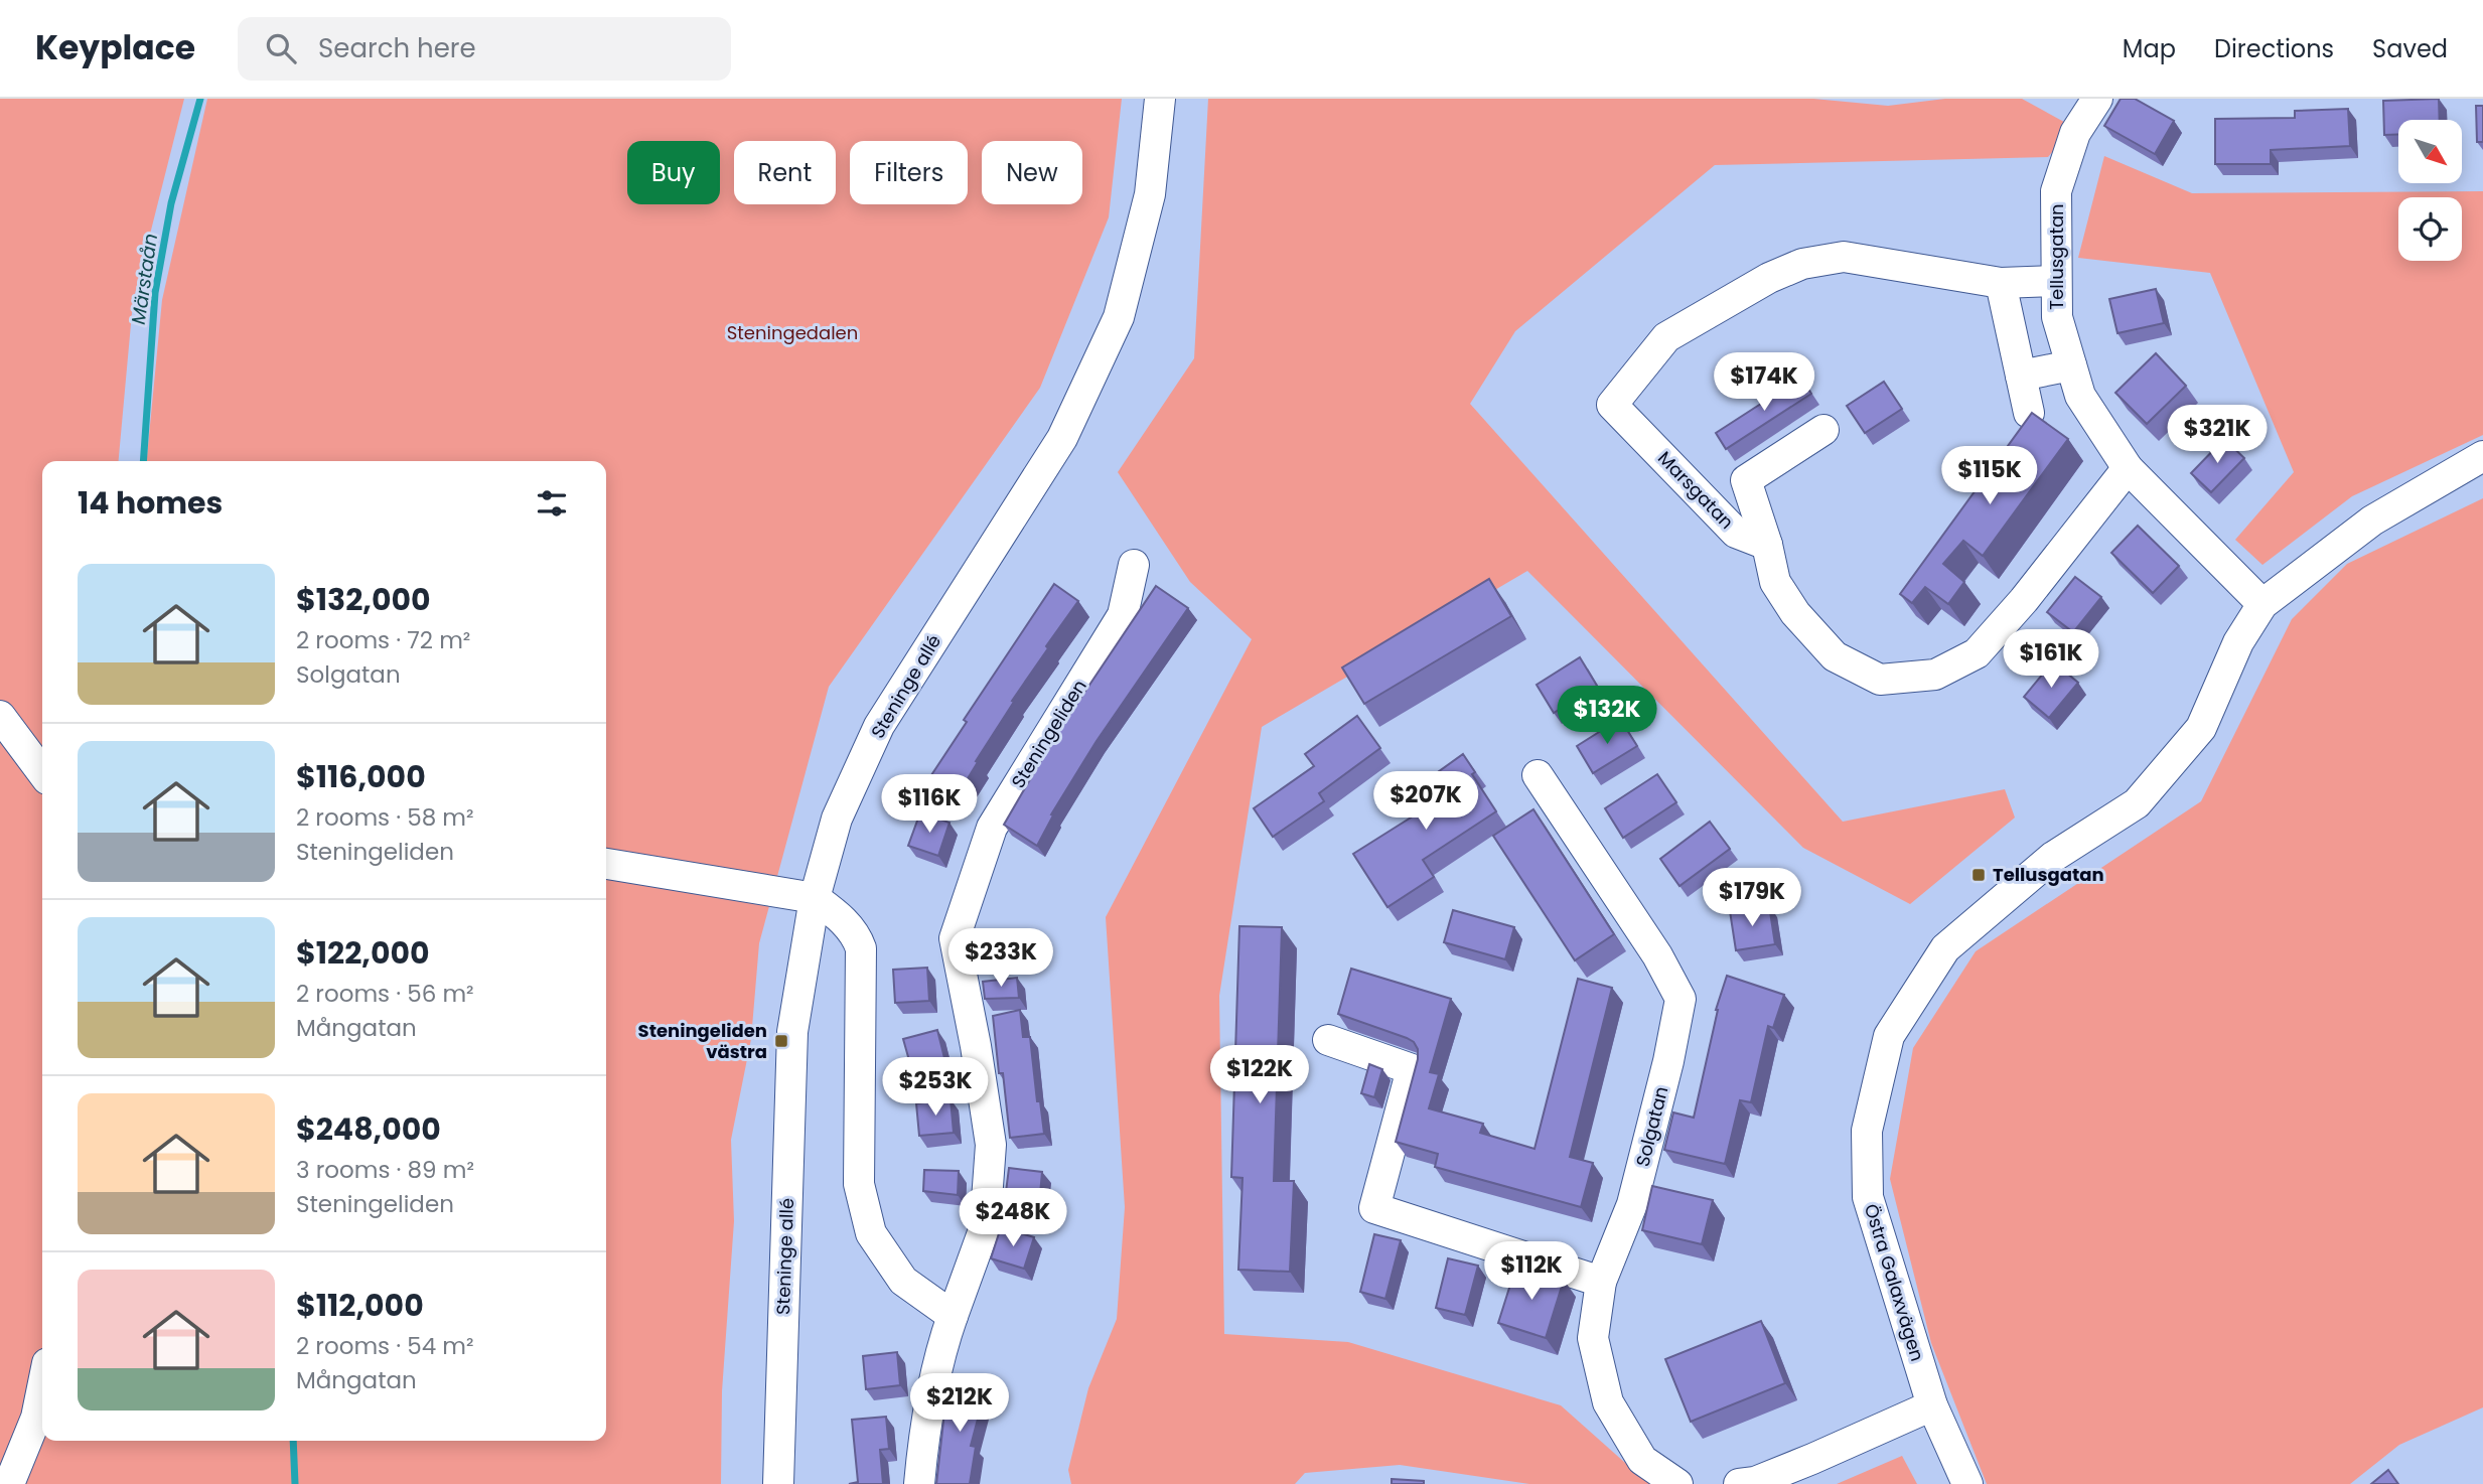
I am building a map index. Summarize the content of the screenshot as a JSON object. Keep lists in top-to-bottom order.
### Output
{
  "streets": {
    "street": [
      "Tellusgatan",
      "Marsgatan",
      "Steninge allé",
      "Steningeliden",
      "Solgatan",
      "Östra Galaxvägen"
    ]
  },
  "crossings": [
    ["Tellusgatan", "Marsgatan"],
    ["Tellusgatan", "Östra Galaxvägen"]
  ],
  "water": ["Märstaån"],
  "parks": ["Steningedalen"],
  "places": {
    "transit": ["Tellusgatan", "Steningeliden västra"]
  },
  "north": "bottom right",
  "page": {
    "header": "Keyplace",
    "search": "Search here",
    "nav": ["Map", "Directions", "Saved"],
    "chip": [
      "Buy",
      "Rent",
      "Filters",
      "New"
    ],
    "price": [
      "$174K",
      "$321K",
      "$115K",
      "$161K",
      "$132K",
      "$207K",
      "$116K",
      "$179K",
      "$233K",
      "$122K",
      "$253K",
      "$248K",
      "$112K",
      "$212K"
    ],
    "heading": "14 homes",
    "list": [
      {
        "name": "$132,000",
        "note": "2 rooms · 72 m² · Solgatan"
      },
      {
        "name": "$116,000",
        "note": "2 rooms · 58 m² · Steningeliden"
      },
      {
        "name": "$122,000",
        "note": "2 rooms · 56 m² · Mångatan"
      },
      {
        "name": "$248,000",
        "note": "3 rooms · 89 m² · Steningeliden"
      },
      {
        "name": "$112,000",
        "note": "2 rooms · 54 m² · Mångatan"
      }
    ]
  }
}
